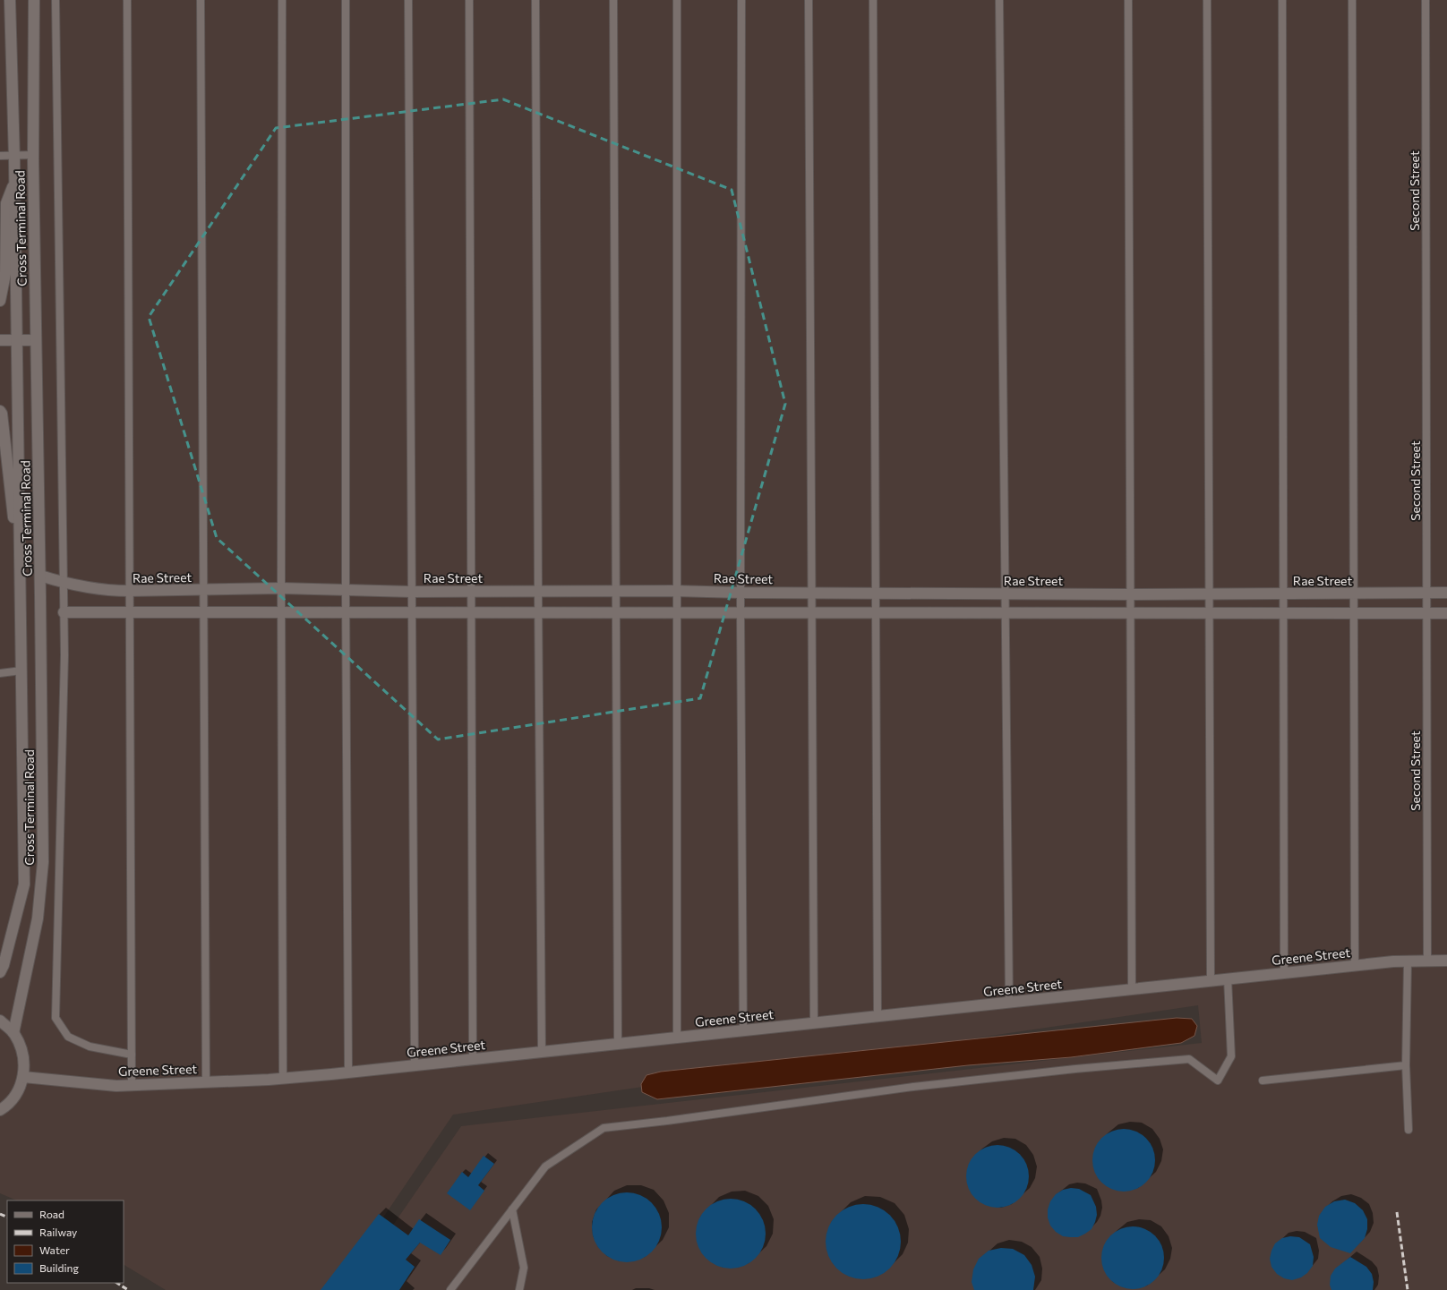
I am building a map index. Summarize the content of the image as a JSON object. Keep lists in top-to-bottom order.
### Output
{
  "streets": {
    "street": ["Cross Terminal Road", "Rae Street", "Greene Street"],
    "lane": ["Second Street"]
  },
  "crossings": [
    ["Second Street", "Rae Street"],
    ["Second Street", "Greene Street"],
    ["Cross Terminal Road", "Rae Street"]
  ],
  "legend": [
    "Road",
    "Railway",
    "Water",
    "Building"
  ]
}
